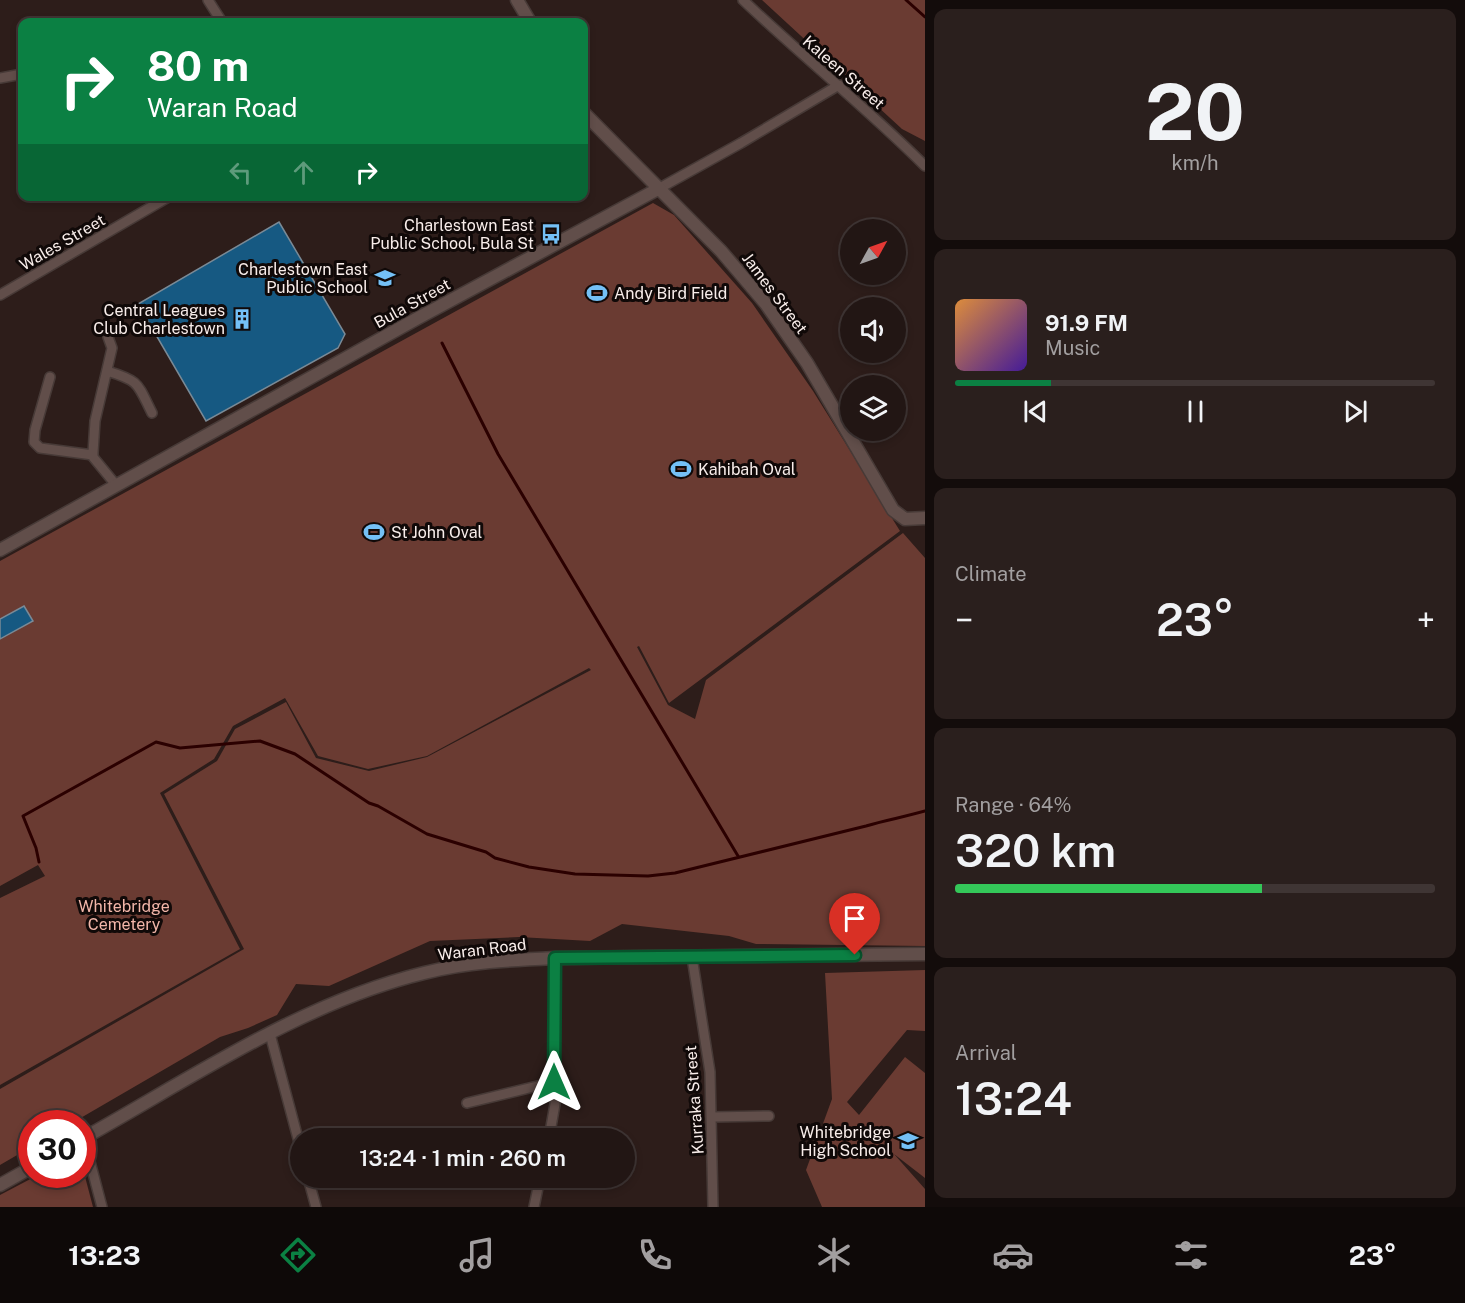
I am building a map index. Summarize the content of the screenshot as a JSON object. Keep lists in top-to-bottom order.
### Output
{
  "streets": {
    "street": [
      "Kaleen Street",
      "Wales Street",
      "James Street",
      "Bula Street",
      "Waran Road",
      "Kurraka Street"
    ]
  },
  "crossings": [
    ["Kaleen Street", "Bula Street"],
    ["James Street", "Bula Street"],
    ["Waran Road", "Kurraka Street"]
  ],
  "parks": ["Whitebridge Cemetery"],
  "places": {
    "bus stop": ["Charlestown East Public School, Bula St"],
    "school or university": ["Charlestown East Public School", "Whitebridge High School"],
    "sports": ["Andy Bird Field", "Kahibah Oval", "St John Oval"],
    "building": ["Central Leagues Club Charlestown"]
  },
  "north": "top right",
  "page": {
    "tile": [
      ["20", "km/h"],
      "Climate",
      ["Range · 64%", "320 km"],
      ["Arrival", "13:24"]
    ],
    "turn": ["80 m", "Waran Road"],
    "song": ["91.9 FM", "Music"],
    "heat": ["−", "23°", "+"],
    "limit": "30",
    "trip": "13:24 · 1 min · 260 m",
    "tabs": ["13:23", "23°"]
  }
}
